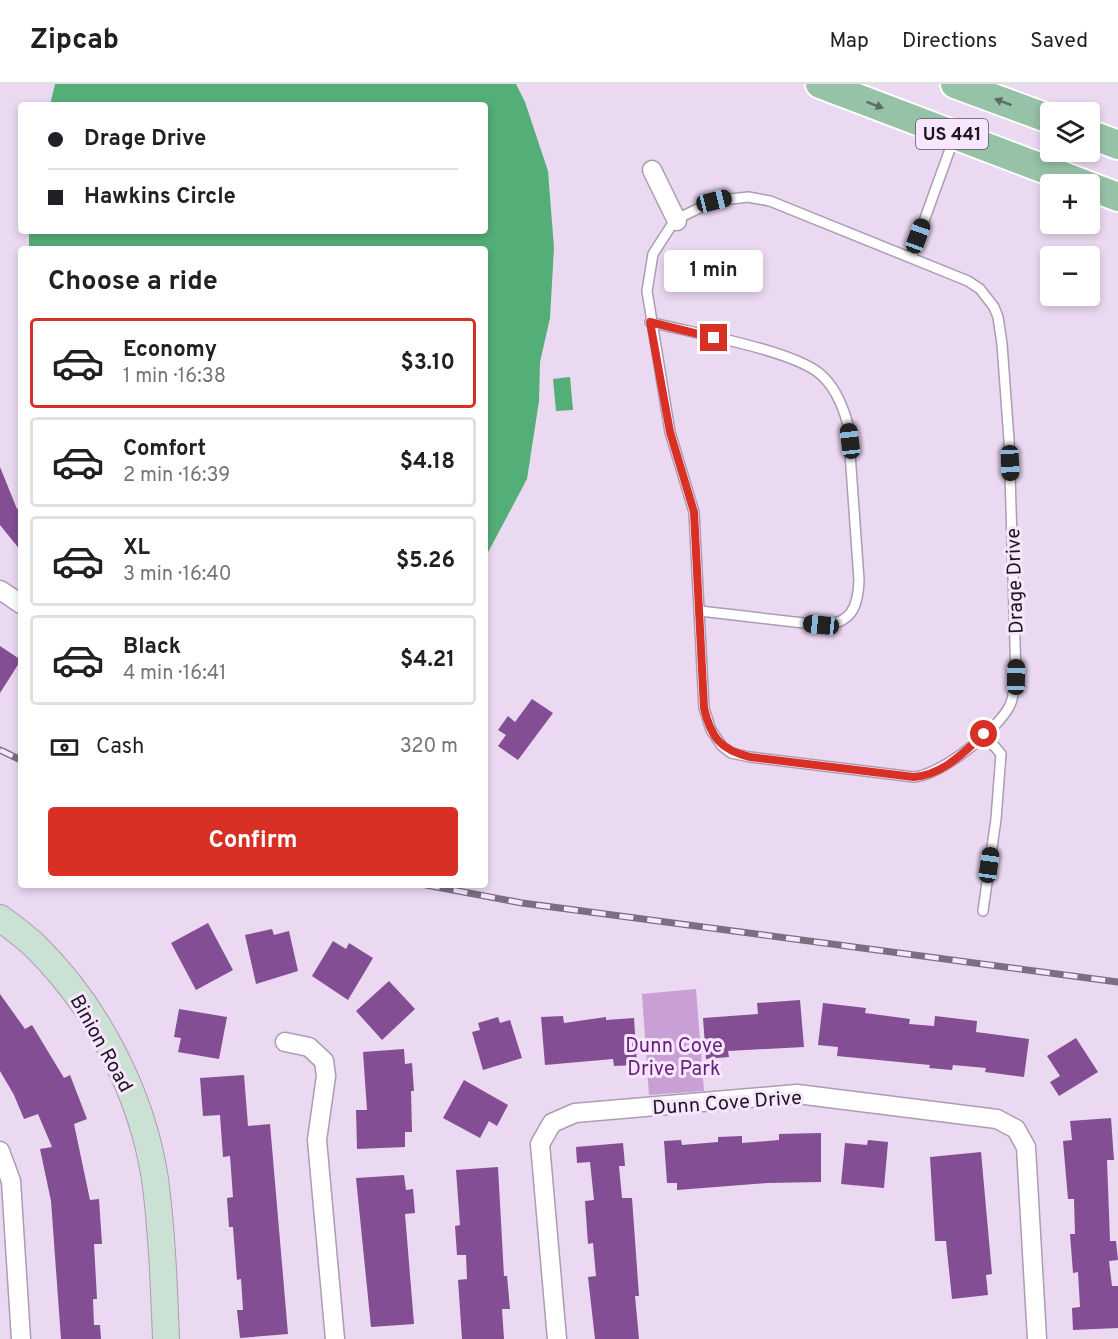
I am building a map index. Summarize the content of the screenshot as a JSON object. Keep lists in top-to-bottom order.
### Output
{
  "streets": {
    "main road": ["US 441", "Binion Road"],
    "street": ["Dunn Cove Drive"],
    "lane": ["Drage Drive"]
  },
  "parks": ["Dunn Cove Drive Park"],
  "page": {
    "header": "Zipcab",
    "nav": ["Map", "Directions", "Saved"],
    "map_buttons": ["+", "−"],
    "banner": ["Drage Drive", "Hawkins Circle"],
    "heading": "Choose a ride",
    "bubble": "1 min",
    "list": [
      {
        "name": "Economy",
        "note": "1 min · 16:38",
        "value": "$3.10"
      },
      {
        "name": "Comfort",
        "note": "2 min · 16:39",
        "value": "$4.18"
      },
      {
        "name": "XL",
        "note": "3 min · 16:40",
        "value": "$5.26"
      },
      {
        "name": "Black",
        "note": "4 min · 16:41",
        "value": "$4.21"
      }
    ],
    "pay": ["Cash", "320 m"],
    "buttons": "Confirm"
  }
}
